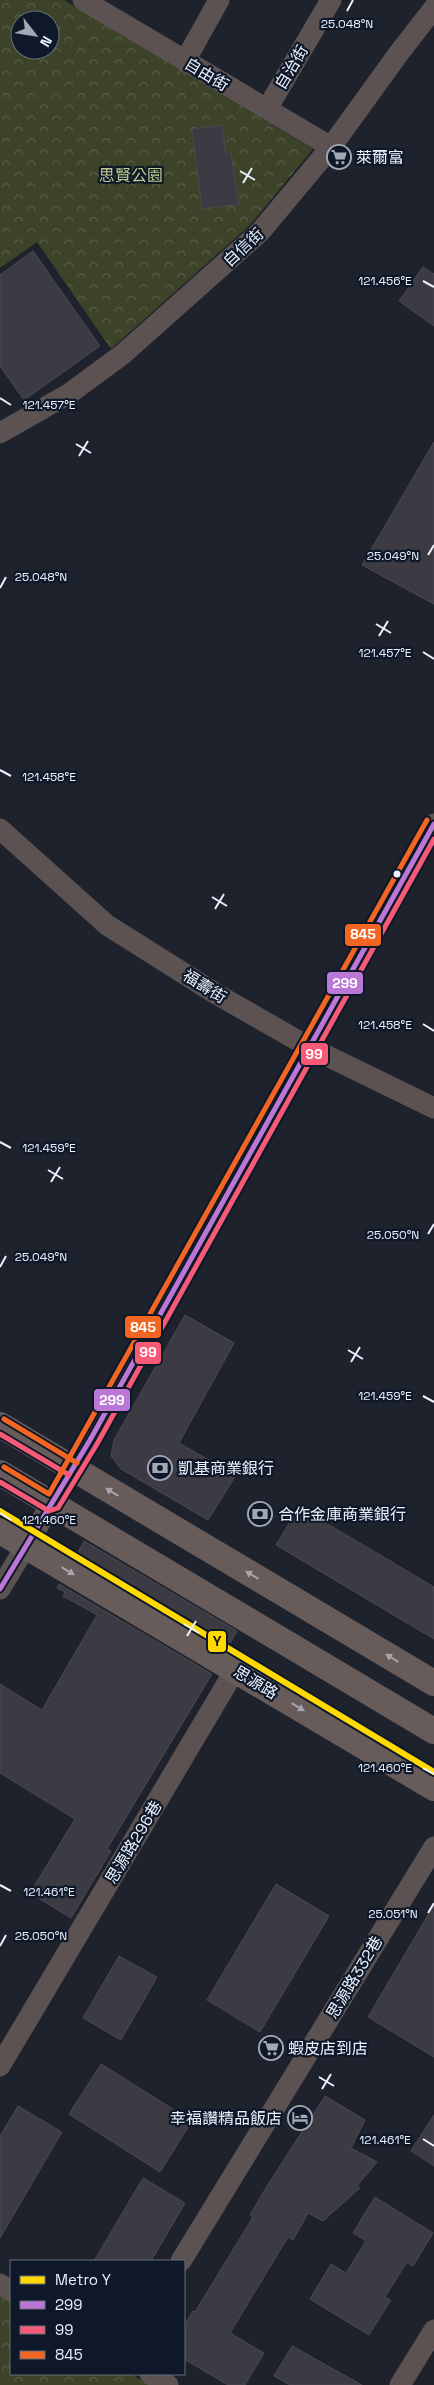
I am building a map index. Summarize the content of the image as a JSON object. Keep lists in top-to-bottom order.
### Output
{
  "streets": {
    "main road": ["思源路"],
    "street": [
      "自治街",
      "自由街",
      "自信街",
      "福壽街",
      "思源路296巷",
      "思源路332巷"
    ]
  },
  "crossings": [
    ["自治街", "自由街"],
    ["自由街", "自信街"],
    ["思源路", "思源路296巷"]
  ],
  "parks": ["思賢公園"],
  "places": {
    "supermarket": ["萊爾富", "蝦皮店到店"],
    "bank": ["凱基商業銀行", "合作金庫商業銀行"],
    "hotel": ["幸福讚精品飯店"]
  },
  "lines": [
    "transit line 845",
    "transit line 299",
    "transit line 99",
    "metro line Y"
  ],
  "legend": [
    "Metro Y",
    "299",
    "99",
    "845"
  ],
  "north": "bottom right",
  "coordinates": [
    "25.048°N",
    "121.456°E",
    "121.457°E",
    "25.049°N",
    "121.458°E",
    "121.459°E",
    "25.050°N",
    "121.460°E",
    "121.461°E",
    "25.051°N"
  ]
}
